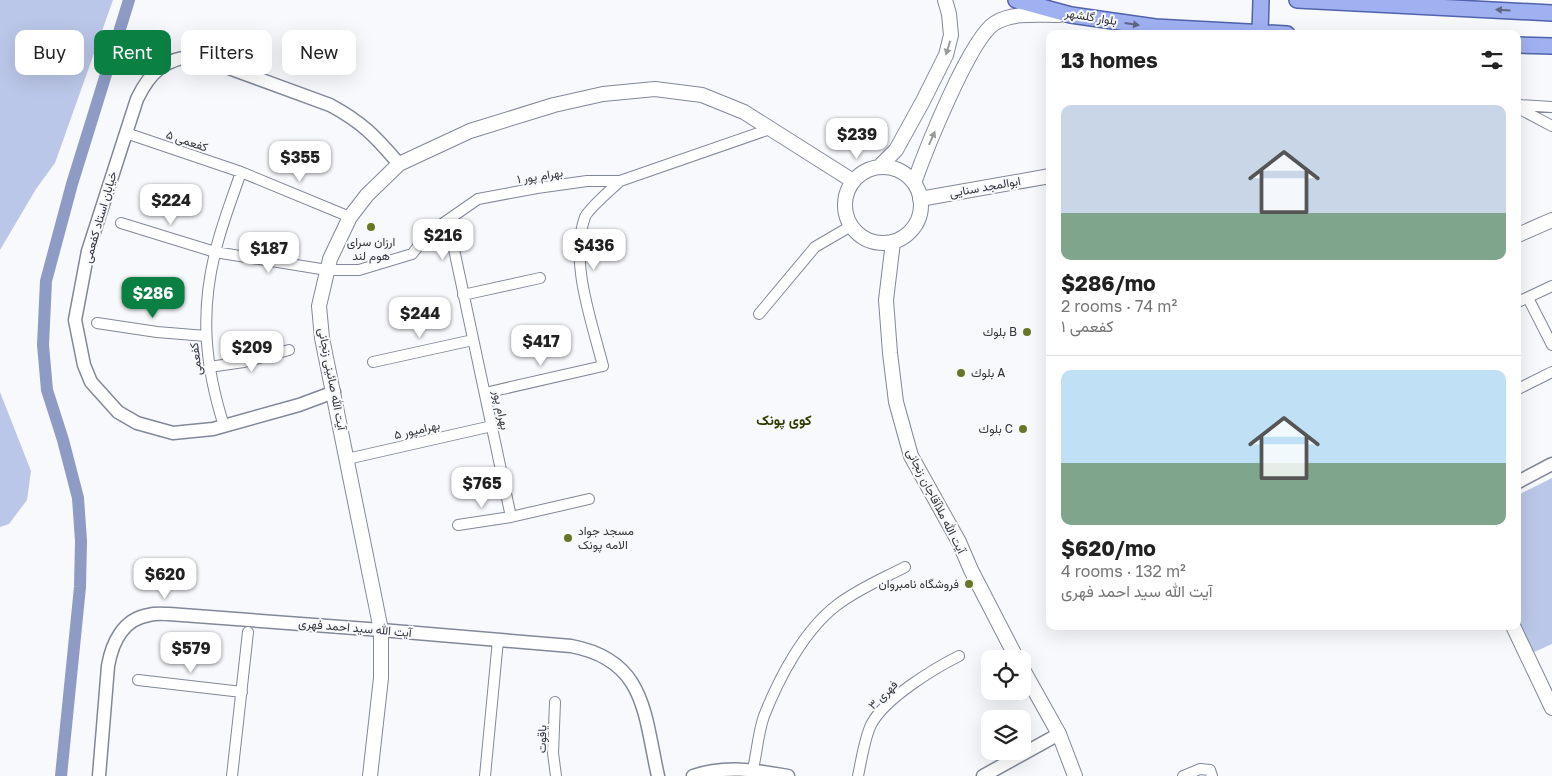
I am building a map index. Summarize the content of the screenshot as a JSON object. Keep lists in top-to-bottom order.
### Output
{
  "streets": {
    "main road": [
      "بلوار گلشهر",
      "ابوالمجد سنایی",
      "آیت الله صائینی زنجانی",
      "آیت الله ملاآقاجان زنجانی"
    ],
    "street": [
      "کفعمی ۵",
      "بهرام پور ۱",
      "خیابان استاد کفعمی",
      "کفعمی",
      "بهرام پور",
      "بهرامپور ۵",
      "آیت الله سید احمد فهری",
      "فهری ۳",
      "یاقوت"
    ]
  },
  "crossings": [
    ["کفعمی ۵", "خیابان استاد کفعمی"],
    ["کفعمی ۵", "کفعمی"],
    ["کفعمی ۵", "آیت الله صائینی زنجانی"],
    ["بهرام پور ۱", "کفعمی"],
    ["بهرام پور ۱", "آیت الله صائینی زنجانی"],
    ["بهرام پور ۱", "بهرام پور"],
    ["ابوالمجد سنایی", "آیت الله صائینی زنجانی"],
    ["ابوالمجد سنایی", "آیت الله ملاآقاجان زنجانی"],
    ["خیابان استاد کفعمی", "کفعمی"],
    ["خیابان استاد کفعمی", "آیت الله صائینی زنجانی"],
    ["آیت الله صائینی زنجانی", "بهرامپور ۵"],
    ["آیت الله صائینی زنجانی", "آیت الله ملاآقاجان زنجانی"],
    ["آیت الله صائینی زنجانی", "آیت الله سید احمد فهری"],
    ["بهرام پور", "بهرامپور ۵"]
  ],
  "one_way": ["بلوار گلشهر"],
  "districts": ["کوی پونک"],
  "places": [
    "ارزان سرای هوم لند",
    "بلوك B",
    "بلوك A",
    "بلوك C",
    "مسجد جواد الامه پونک",
    "فروشگاه نامبروان"
  ],
  "page": {
    "chip": [
      "Buy",
      "Rent",
      "Filters",
      "New"
    ],
    "heading": "13 homes",
    "list": [
      {
        "name": "$286/mo",
        "note": "2 rooms · 74 m² · کفعمی ۱"
      },
      {
        "name": "$620/mo",
        "note": "4 rooms · 132 m² · آیت الله سید احمد فهری"
      }
    ],
    "price": [
      "$239",
      "$355",
      "$224",
      "$216",
      "$436",
      "$187",
      "$286",
      "$244",
      "$417",
      "$209",
      "$765",
      "$620",
      "$579"
    ]
  }
}
